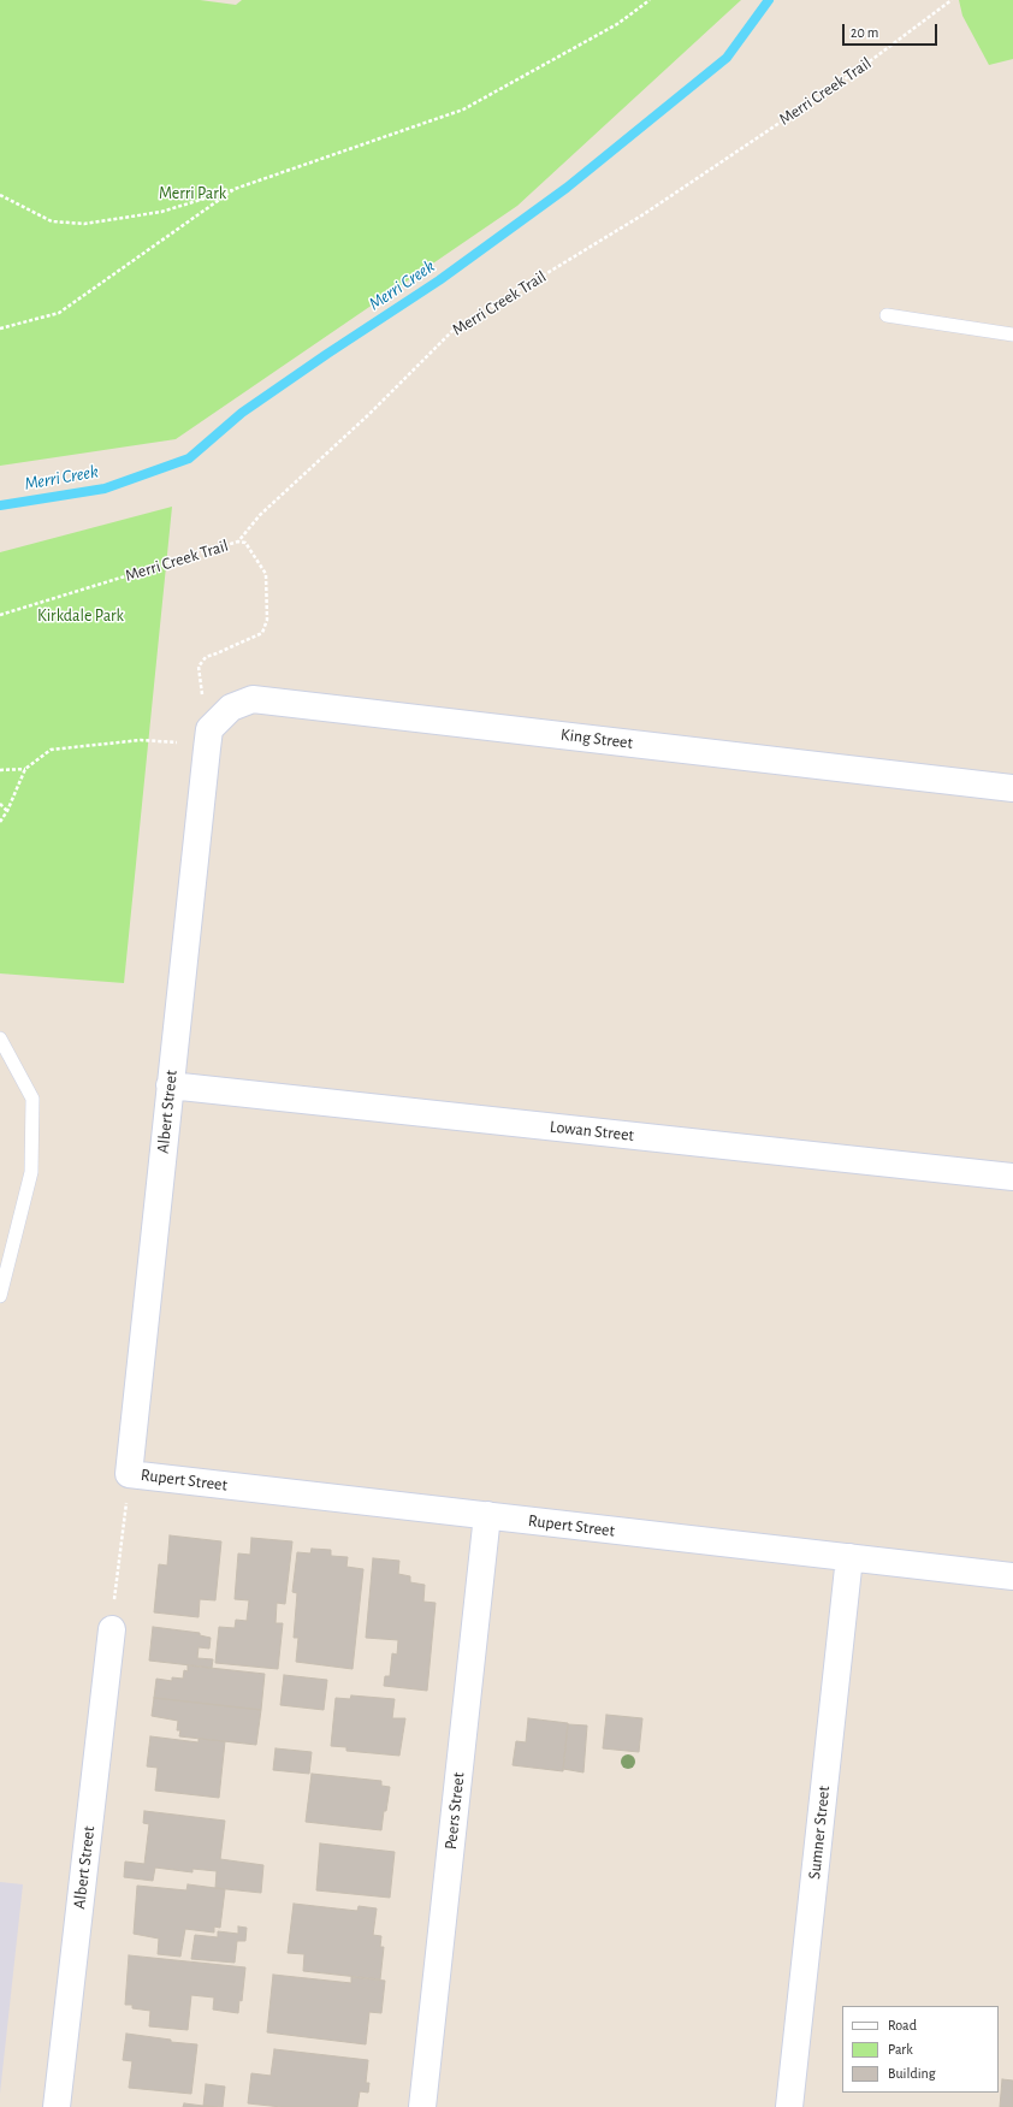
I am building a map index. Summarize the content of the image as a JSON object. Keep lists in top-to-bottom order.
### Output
{
  "streets": {
    "street": [
      "King Street",
      "Albert Street",
      "Lowan Street",
      "Rupert Street",
      "Peers Street",
      "Sumner Street"
    ],
    "path": ["Merri Creek Trail"]
  },
  "crossings": [
    ["King Street", "Albert Street"],
    ["Albert Street", "Lowan Street"],
    ["Albert Street", "Rupert Street"],
    ["Rupert Street", "Peers Street"],
    ["Rupert Street", "Sumner Street"]
  ],
  "water": ["Merri Creek"],
  "parks": ["Merri Park", "Kirkdale Park"],
  "legend": ["Road", "Park", "Building"],
  "scale_bar": "20 m"
}
